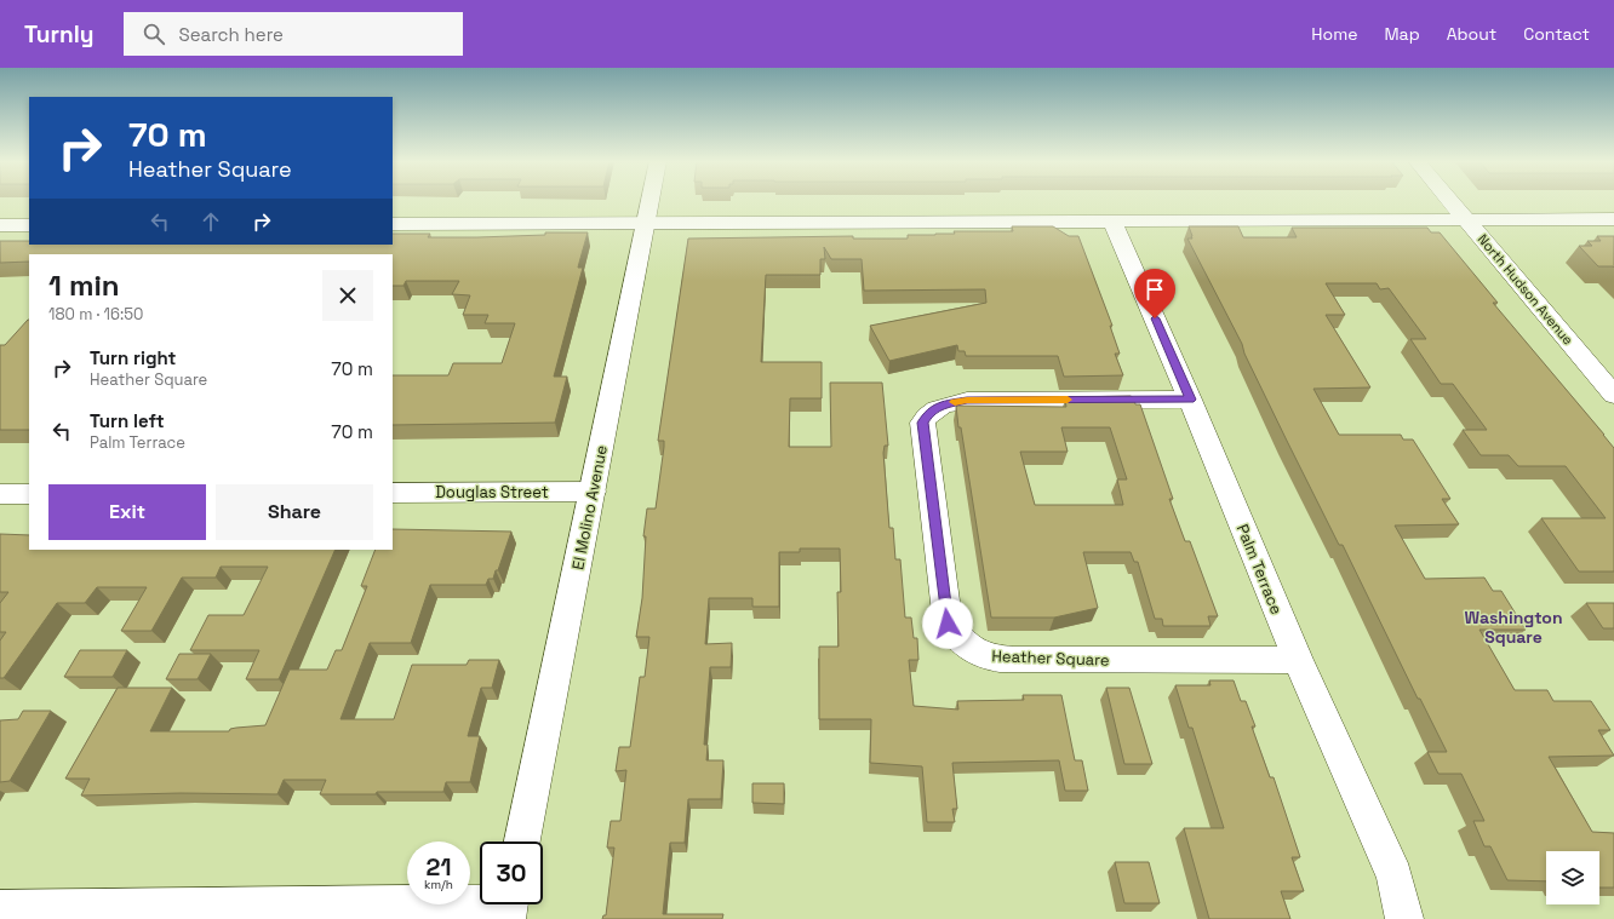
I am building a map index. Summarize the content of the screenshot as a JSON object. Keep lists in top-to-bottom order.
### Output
{
  "streets": {
    "street": [
      "North Hudson Avenue",
      "Douglas Street",
      "El Molino Avenue",
      "Palm Terrace",
      "Heather Square"
    ]
  },
  "crossings": [
    ["Douglas Street", "El Molino Avenue"],
    ["Palm Terrace", "Heather Square"]
  ],
  "districts": ["Washington Square"],
  "page": {
    "header": "Turnly",
    "search": "Search here",
    "nav": [
      "Home",
      "Map",
      "About",
      "Contact"
    ],
    "turn": ["70 m", "Heather Square"],
    "heading": ["1 min", "180 m · 16:50"],
    "list": [
      {
        "name": "Turn right",
        "note": "Heather Square",
        "value": "70 m"
      },
      {
        "name": "Turn left",
        "note": "Palm Terrace",
        "value": "70 m"
      }
    ],
    "buttons": ["Exit", "Share"],
    "speed": "21 km/h",
    "limit": "30"
  }
}
